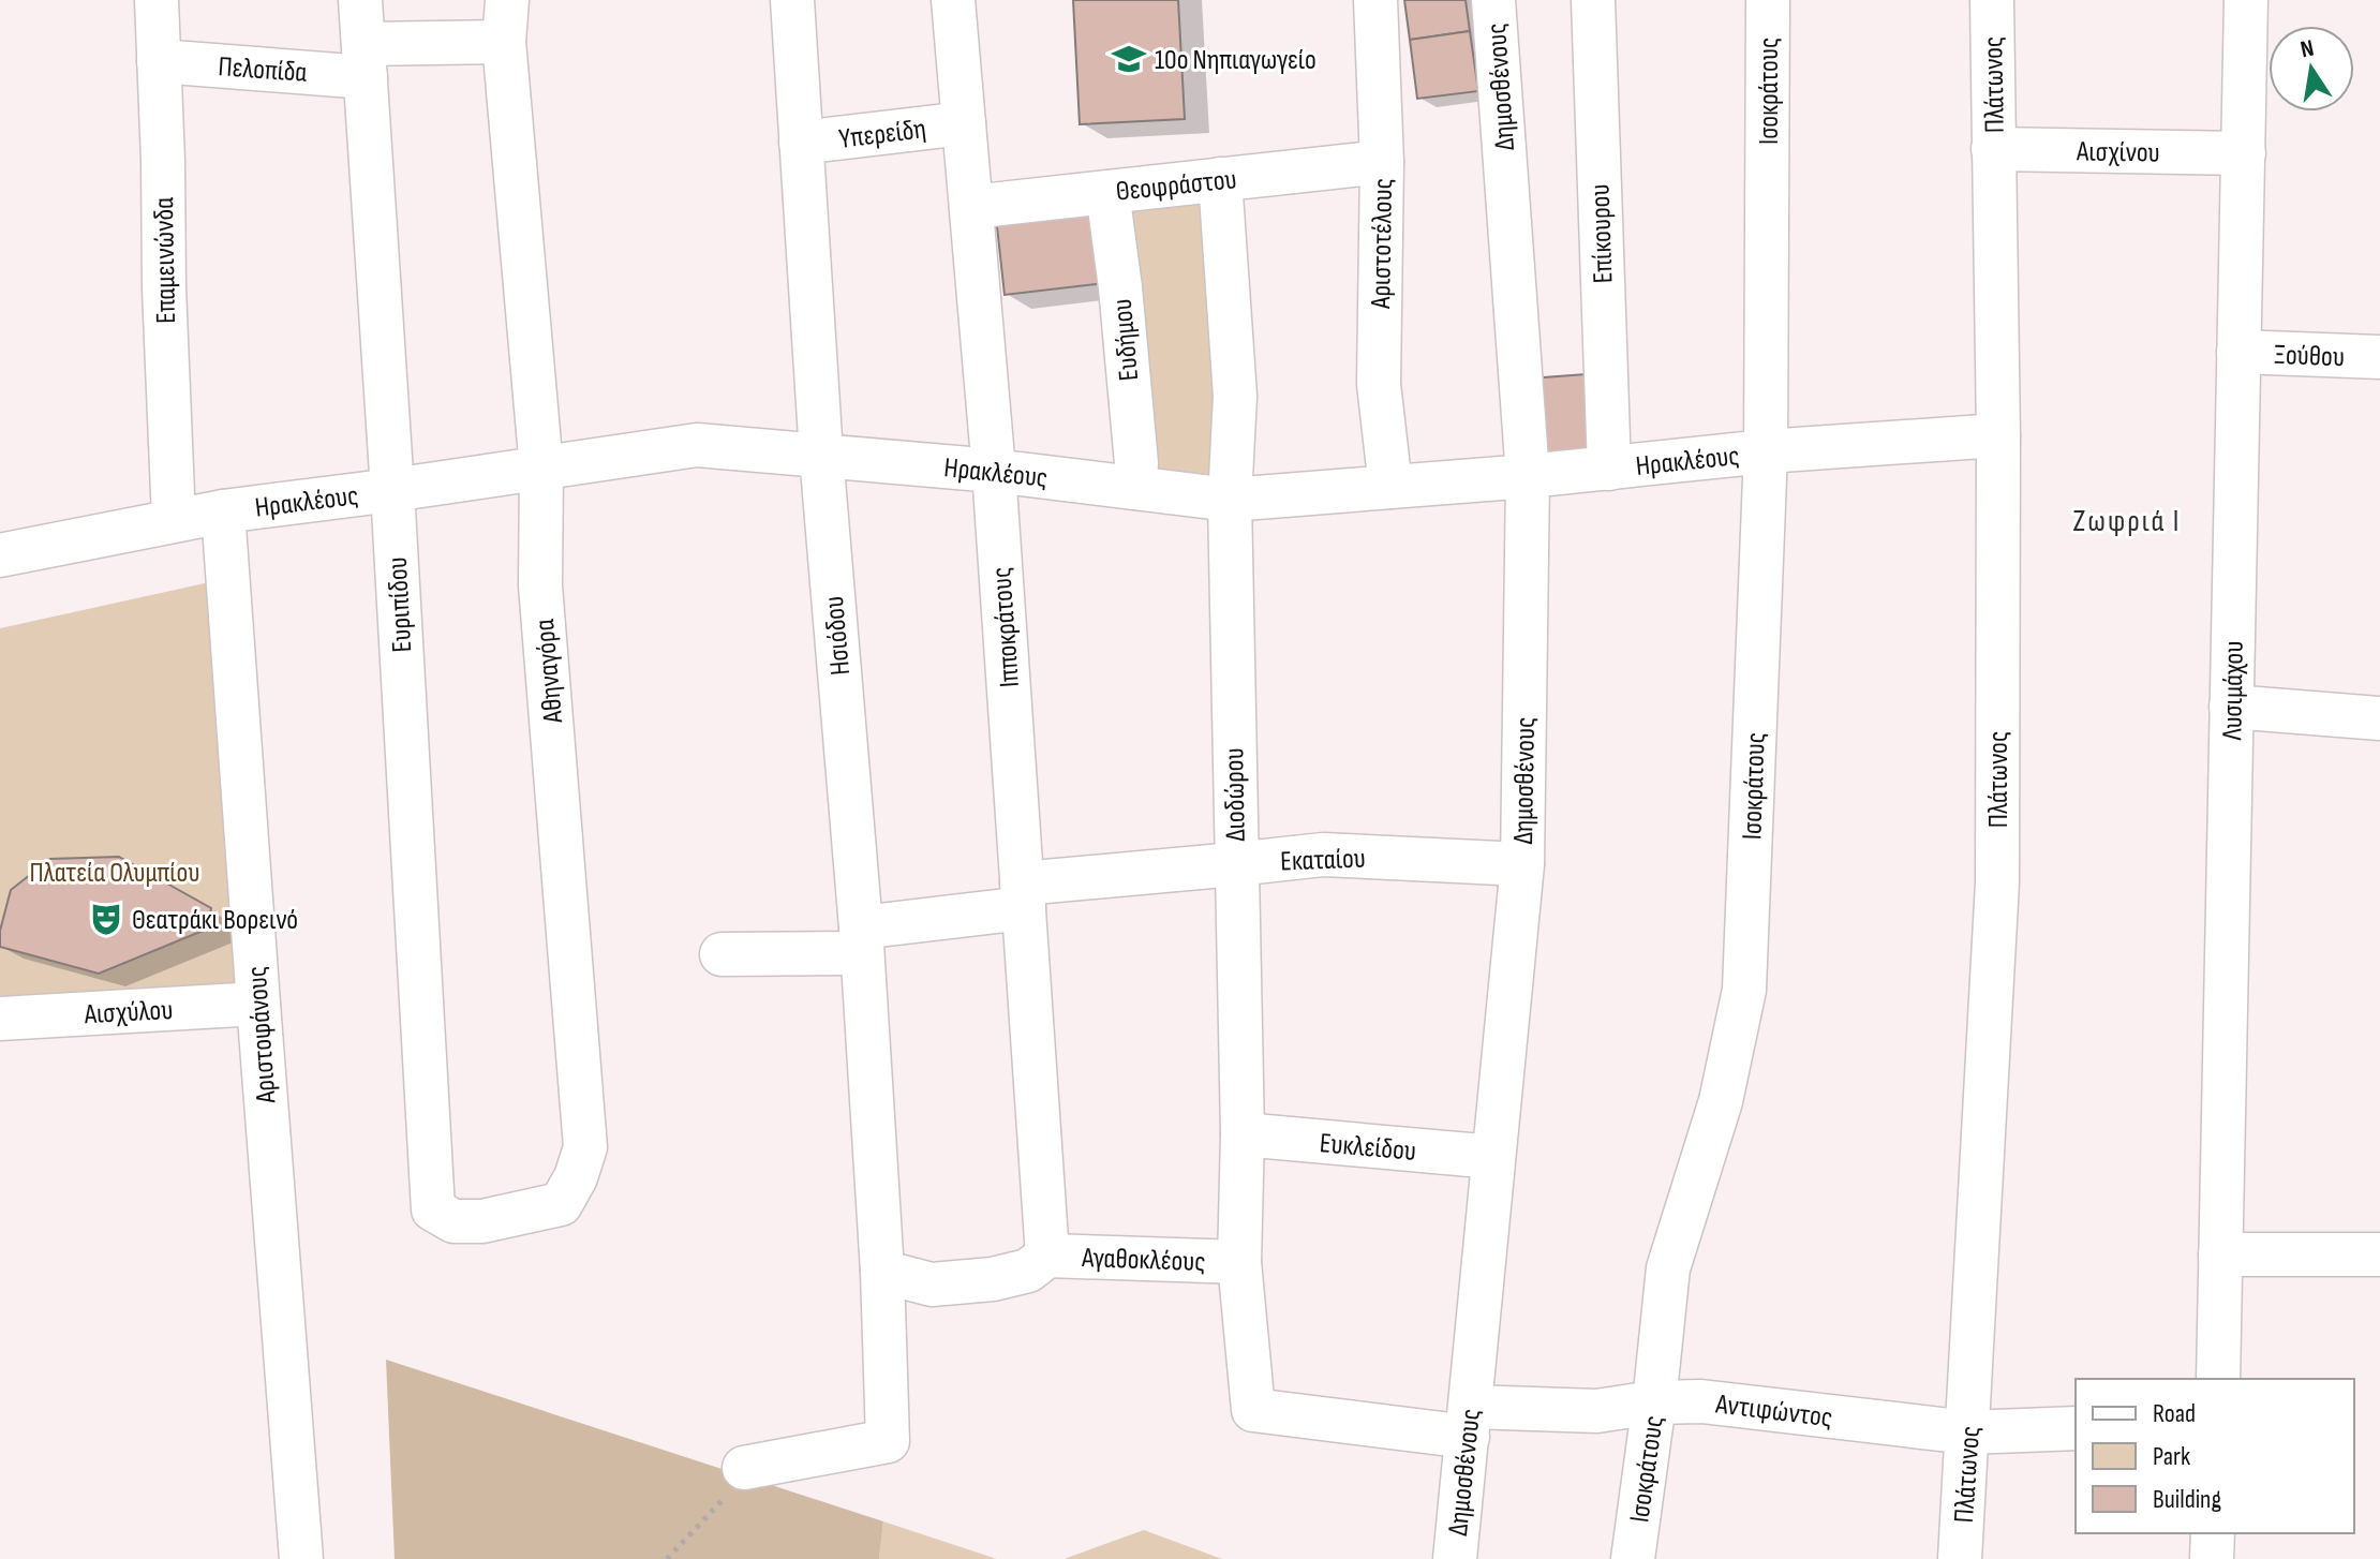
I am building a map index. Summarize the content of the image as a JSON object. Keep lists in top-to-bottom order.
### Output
{
  "streets": {
    "street": [
      "Πελοπίδα",
      "Πλάτωνος",
      "Δημοσθένους",
      "Ισοκράτους",
      "Υπερείδη",
      "Αισχίνου",
      "Θεοφράστου",
      "Επίκουρου",
      "Αριστοτέλους",
      "Επαμεινώνδα",
      "Ευδήμου",
      "Ξούθου",
      "Ηρακλέους",
      "Ευριπίδου",
      "Ιπποκράτους",
      "Ησιόδου",
      "Αθηναγόρα",
      "Λυσιμάχου",
      "Διοδώρου",
      "Εκαταίου",
      "Αισχύλου",
      "Αριστοφάνους",
      "Ευκλείδου",
      "Αγαθοκλέους",
      "Αντιφώντος"
    ]
  },
  "crossings": [
    ["Πελοπίδα", "Επαμεινώνδα"],
    ["Πελοπίδα", "Ευριπίδου"],
    ["Πελοπίδα", "Αθηναγόρα"],
    ["Πλάτωνος", "Αισχίνου"],
    ["Πλάτωνος", "Ηρακλέους"],
    ["Πλάτωνος", "Αντιφώντος"],
    ["Δημοσθένους", "Ηρακλέους"],
    ["Δημοσθένους", "Εκαταίου"],
    ["Δημοσθένους", "Ευκλείδου"],
    ["Δημοσθένους", "Αντιφώντος"],
    ["Ισοκράτους", "Ηρακλέους"],
    ["Ισοκράτους", "Αντιφώντος"],
    ["Υπερείδη", "Ιπποκράτους"],
    ["Υπερείδη", "Ησιόδου"],
    ["Αισχίνου", "Λυσιμάχου"],
    ["Θεοφράστου", "Αριστοτέλους"],
    ["Θεοφράστου", "Ευδήμου"],
    ["Θεοφράστου", "Ιπποκράτους"],
    ["Θεοφράστου", "Διοδώρου"],
    ["Επίκουρου", "Ηρακλέους"],
    ["Αριστοτέλους", "Ηρακλέους"],
    ["Επαμεινώνδα", "Ηρακλέους"],
    ["Ευδήμου", "Ηρακλέους"],
    ["Ξούθου", "Λυσιμάχου"],
    ["Ηρακλέους", "Ευριπίδου"],
    ["Ηρακλέους", "Ιπποκράτους"],
    ["Ηρακλέους", "Ησιόδου"],
    ["Ηρακλέους", "Αθηναγόρα"],
    ["Ηρακλέους", "Διοδώρου"],
    ["Ηρακλέους", "Αριστοφάνους"],
    ["Ευριπίδου", "Αθηναγόρα"],
    ["Ιπποκράτους", "Εκαταίου"],
    ["Ιπποκράτους", "Αγαθοκλέους"],
    ["Ησιόδου", "Εκαταίου"],
    ["Διοδώρου", "Εκαταίου"],
    ["Διοδώρου", "Ευκλείδου"],
    ["Διοδώρου", "Αγαθοκλέους"],
    ["Διοδώρου", "Αντιφώντος"],
    ["Αισχύλου", "Αριστοφάνους"]
  ],
  "districts": ["Ζωφριά Ι"],
  "parks": ["Πλατεία Ολυμπίου"],
  "places": {
    "school or university": ["10ο Νηπιαγωγείο"],
    "theatre": ["Θεατράκι Βορεινό"]
  },
  "legend": ["Road", "Park", "Building"],
  "north": "top"
}
